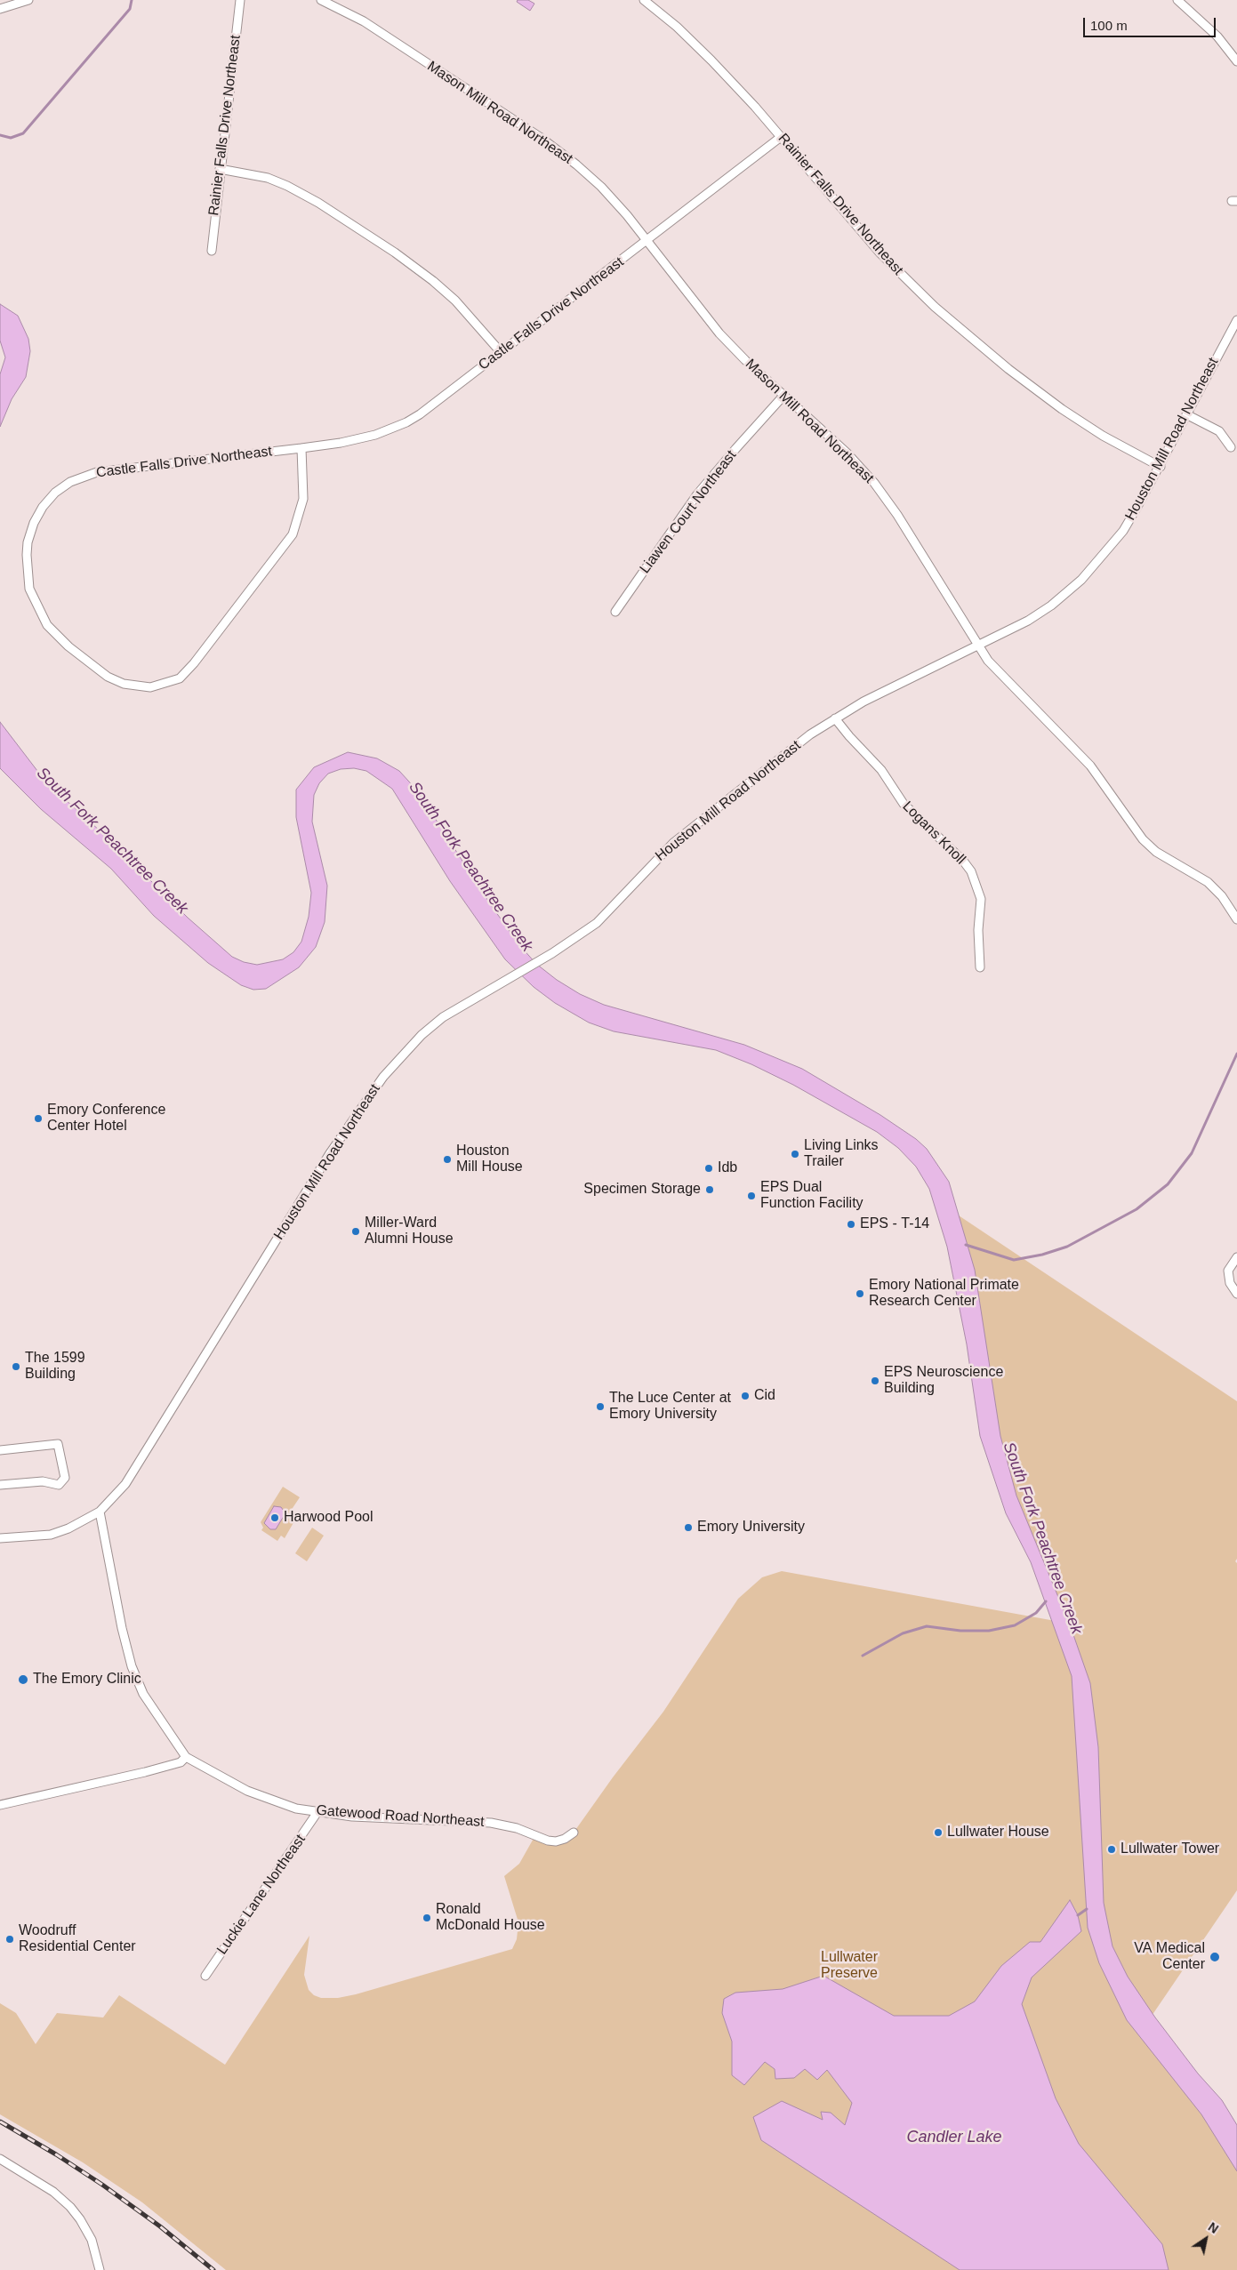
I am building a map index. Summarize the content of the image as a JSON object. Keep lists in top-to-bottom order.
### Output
{
  "streets": {
    "street": [
      "Mason Mill Road Northeast",
      "Rainier Falls Drive Northeast",
      "Castle Falls Drive Northeast",
      "Houston Mill Road Northeast",
      "Liawen Court Northeast",
      "Logans Knoll",
      "Gatewood Road Northeast",
      "Luckie Lane Northeast"
    ]
  },
  "crossings": [
    ["Mason Mill Road Northeast", "Castle Falls Drive Northeast"],
    ["Mason Mill Road Northeast", "Houston Mill Road Northeast"],
    ["Mason Mill Road Northeast", "Liawen Court Northeast"],
    ["Rainier Falls Drive Northeast", "Castle Falls Drive Northeast"],
    ["Rainier Falls Drive Northeast", "Houston Mill Road Northeast"],
    ["Houston Mill Road Northeast", "Logans Knoll"],
    ["Gatewood Road Northeast", "Luckie Lane Northeast"]
  ],
  "water": ["South Fork Peachtree Creek", "Candler Lake"],
  "parks": ["Lullwater Preserve"],
  "places": [
    "Emory Conference Center Hotel",
    "Living Links Trailer",
    "Houston Mill House",
    "Idb",
    "Specimen Storage",
    "EPS Dual Function Facility",
    "EPS - T-14",
    "Miller-Ward Alumni House",
    "Emory National Primate Research Center",
    "The 1599 Building",
    "EPS Neuroscience Building",
    "Cid",
    "The Luce Center at Emory University",
    "Harwood Pool",
    "Emory University",
    "The Emory Clinic",
    "Lullwater House",
    "Lullwater Tower",
    "Ronald McDonald House",
    "Woodruff Residential Center",
    "VA Medical Center"
  ],
  "scale_bar": "100 m",
  "north": "top right"
}
